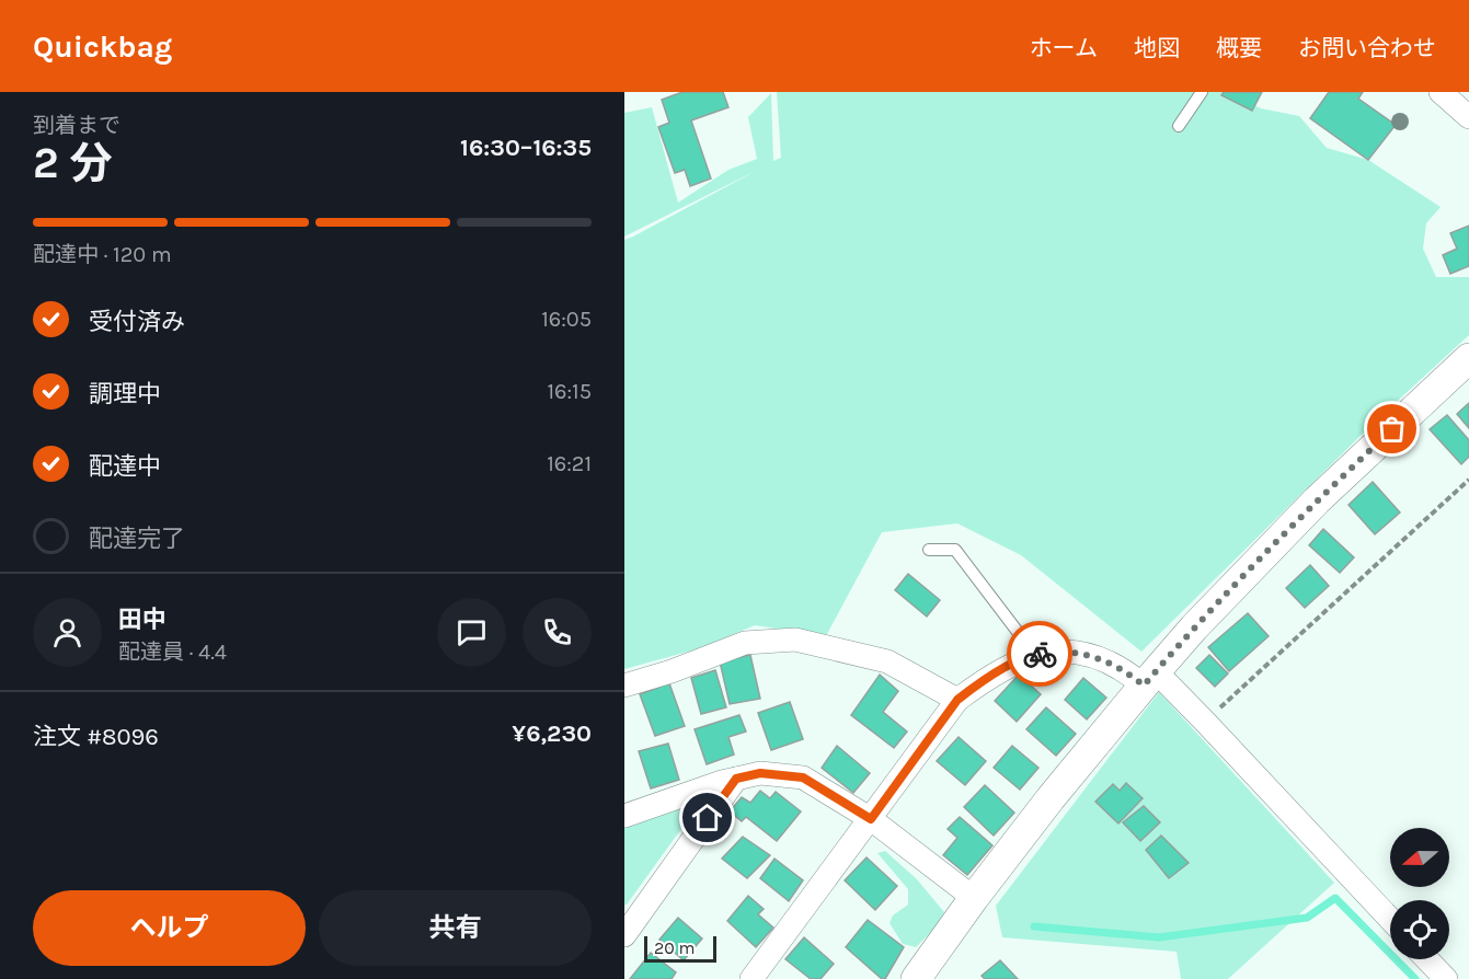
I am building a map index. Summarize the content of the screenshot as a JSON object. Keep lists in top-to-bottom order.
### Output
{
  "scale_bar": "20 m",
  "north": "left",
  "page": {
    "header": "Quickbag",
    "nav": [
      "ホーム",
      "地図",
      "概要",
      "お問い合わせ"
    ],
    "heading": ["2 分", "到着まで", "16:30–16:35"],
    "panel": [
      "田中",
      "配達員 · 4.4",
      "注文 #8096",
      "¥6,230"
    ],
    "bar": "配達中 · 120 m",
    "list": [
      ["受付済み", "16:05"],
      ["調理中", "16:15"],
      ["配達中", "16:21"],
      "配達完了"
    ],
    "buttons": ["ヘルプ", "共有"],
    "scale": "20 m"
  }
}
